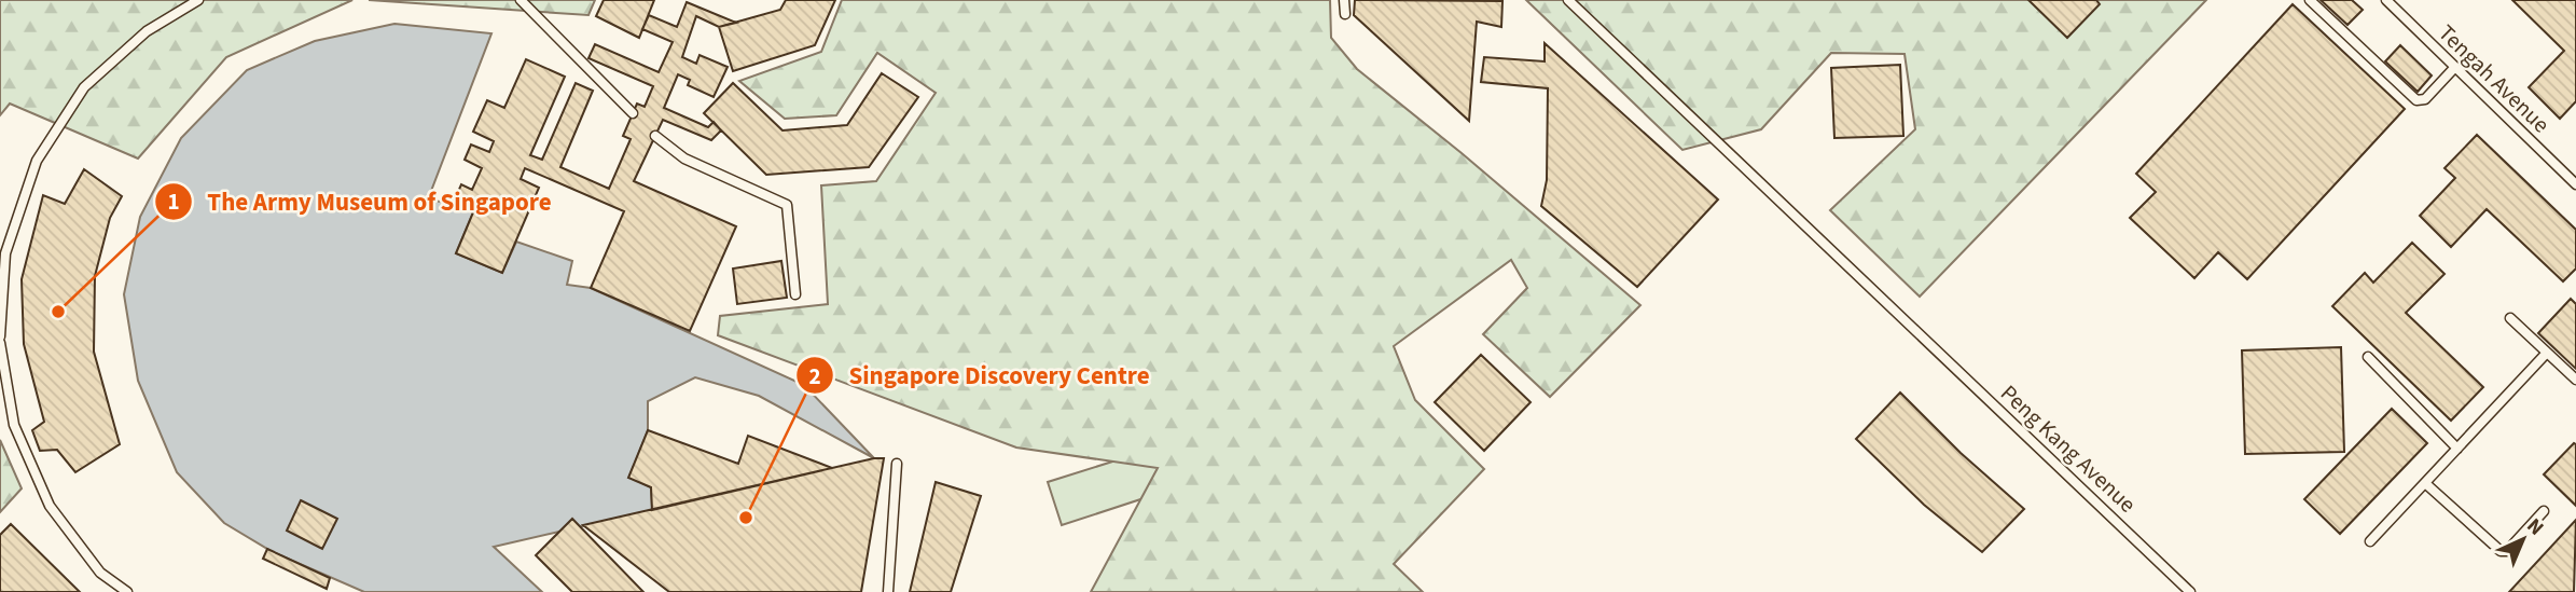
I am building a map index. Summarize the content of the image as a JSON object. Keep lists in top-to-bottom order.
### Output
{
  "streets": {
    "lane": ["Tengah Avenue", "Peng Kang Avenue"]
  },
  "places": ["The Army Museum of Singapore", "Singapore Discovery Centre"],
  "north": "top right"
}
